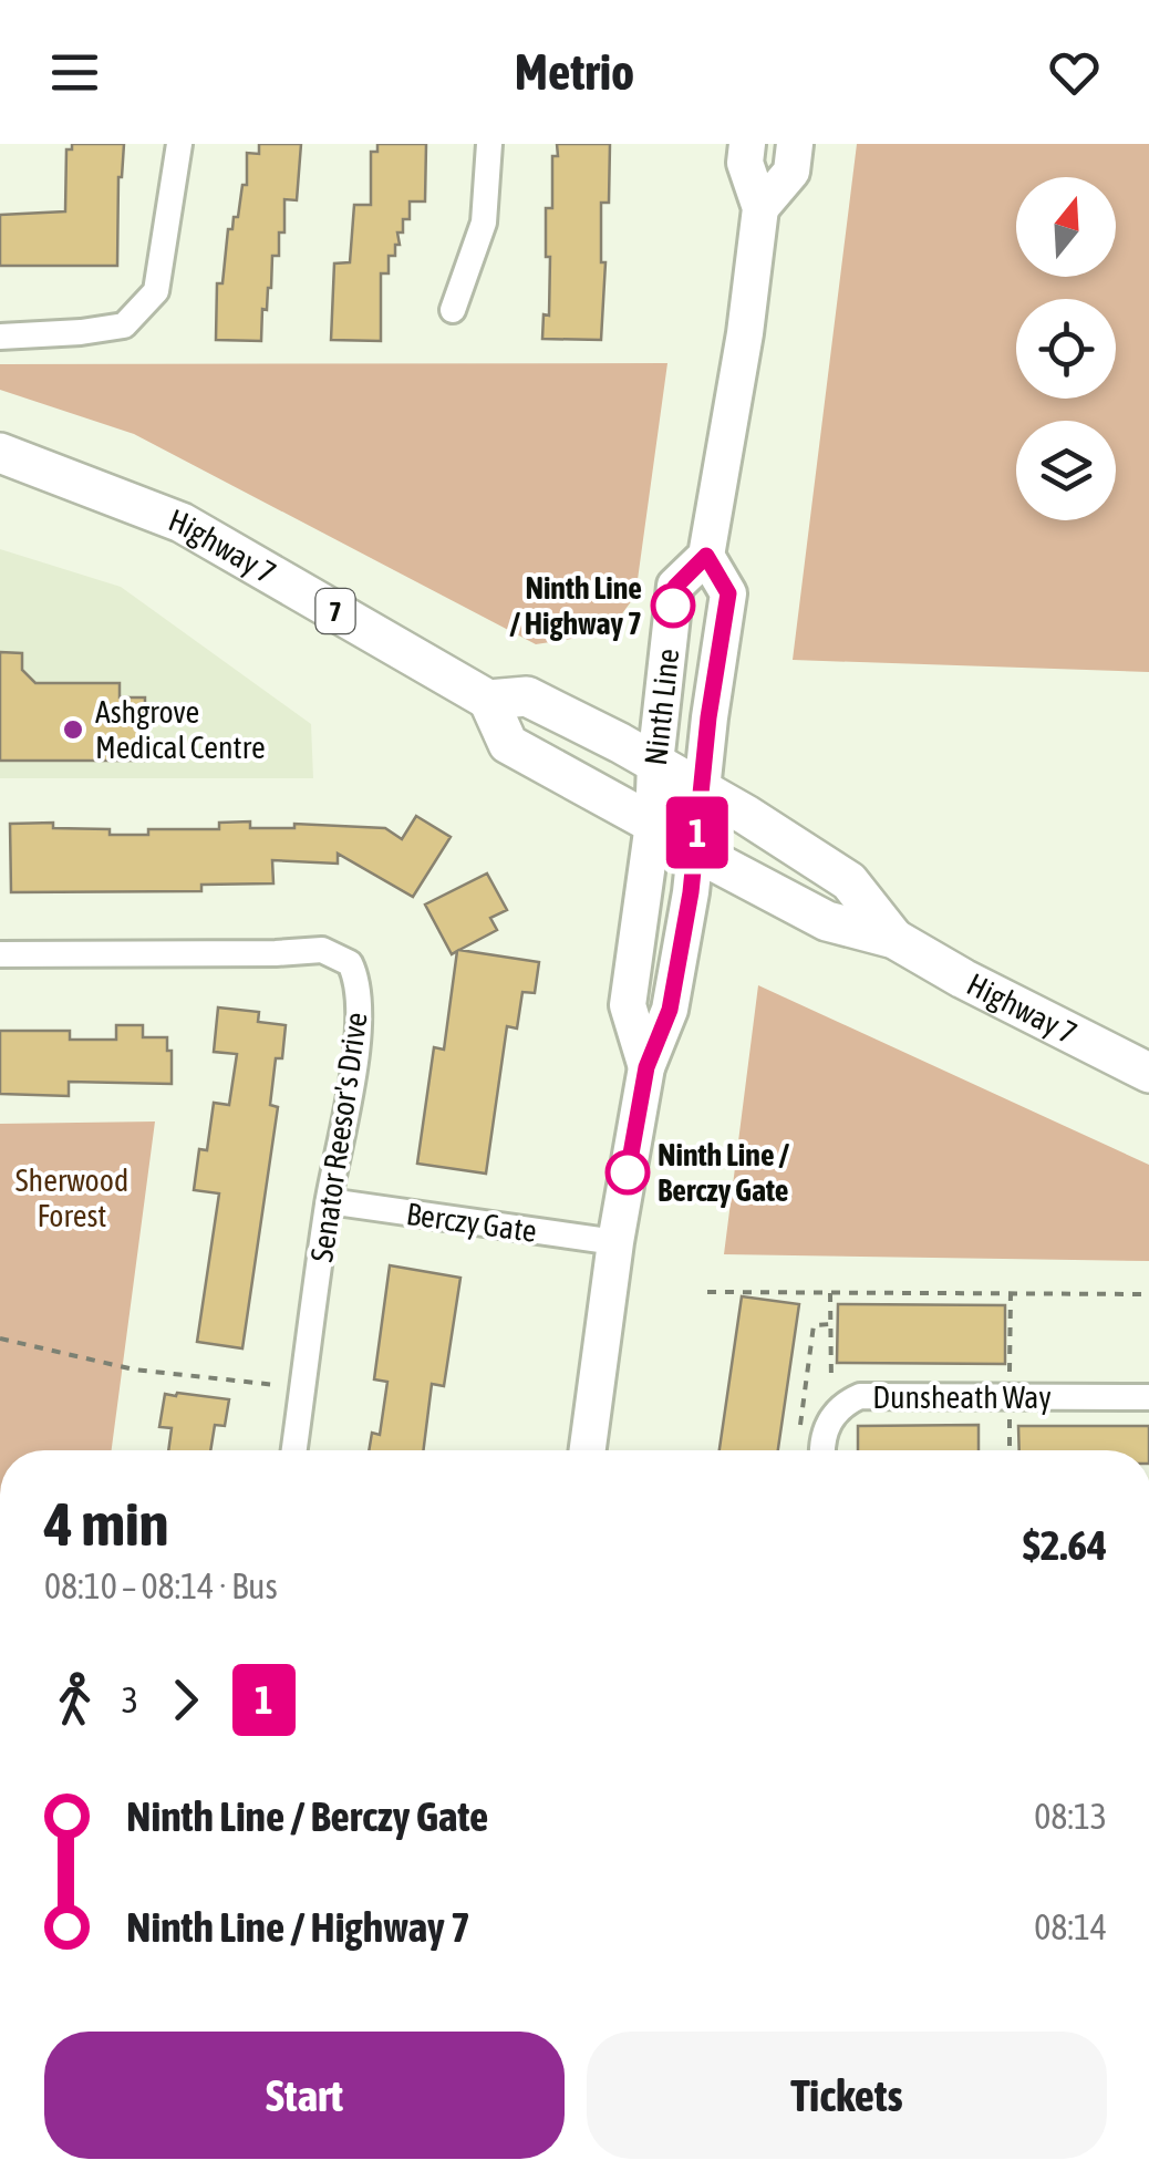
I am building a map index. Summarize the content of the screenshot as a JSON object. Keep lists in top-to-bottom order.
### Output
{
  "streets": {
    "main road": ["Highway 7", "7", "Ninth Line"],
    "street": ["Senator Reesor's Drive", "Berczy Gate", "Dunsheath Way"]
  },
  "crossings": [
    ["Highway 7", "Ninth Line"],
    ["Ninth Line", "Berczy Gate"],
    ["Senator Reesor's Drive", "Berczy Gate"]
  ],
  "parks": ["Sherwood Forest"],
  "places": ["Ninth Line / Highway 7", "Ashgrove Medical Centre", "Ninth Line / Berczy Gate"],
  "lines": ["bus line 1"],
  "north": "top",
  "page": {
    "header": "Metrio",
    "on_map": "1",
    "heading": ["4 min", "08:10 – 08:14 · Bus", "$2.64"],
    "legs": ["3", "1"],
    "list": [
      {
        "name": "Ninth Line / Berczy Gate",
        "value": "08:13"
      },
      {
        "name": "Ninth Line / Highway 7",
        "value": "08:14"
      }
    ],
    "buttons": ["Start", "Tickets"]
  }
}
